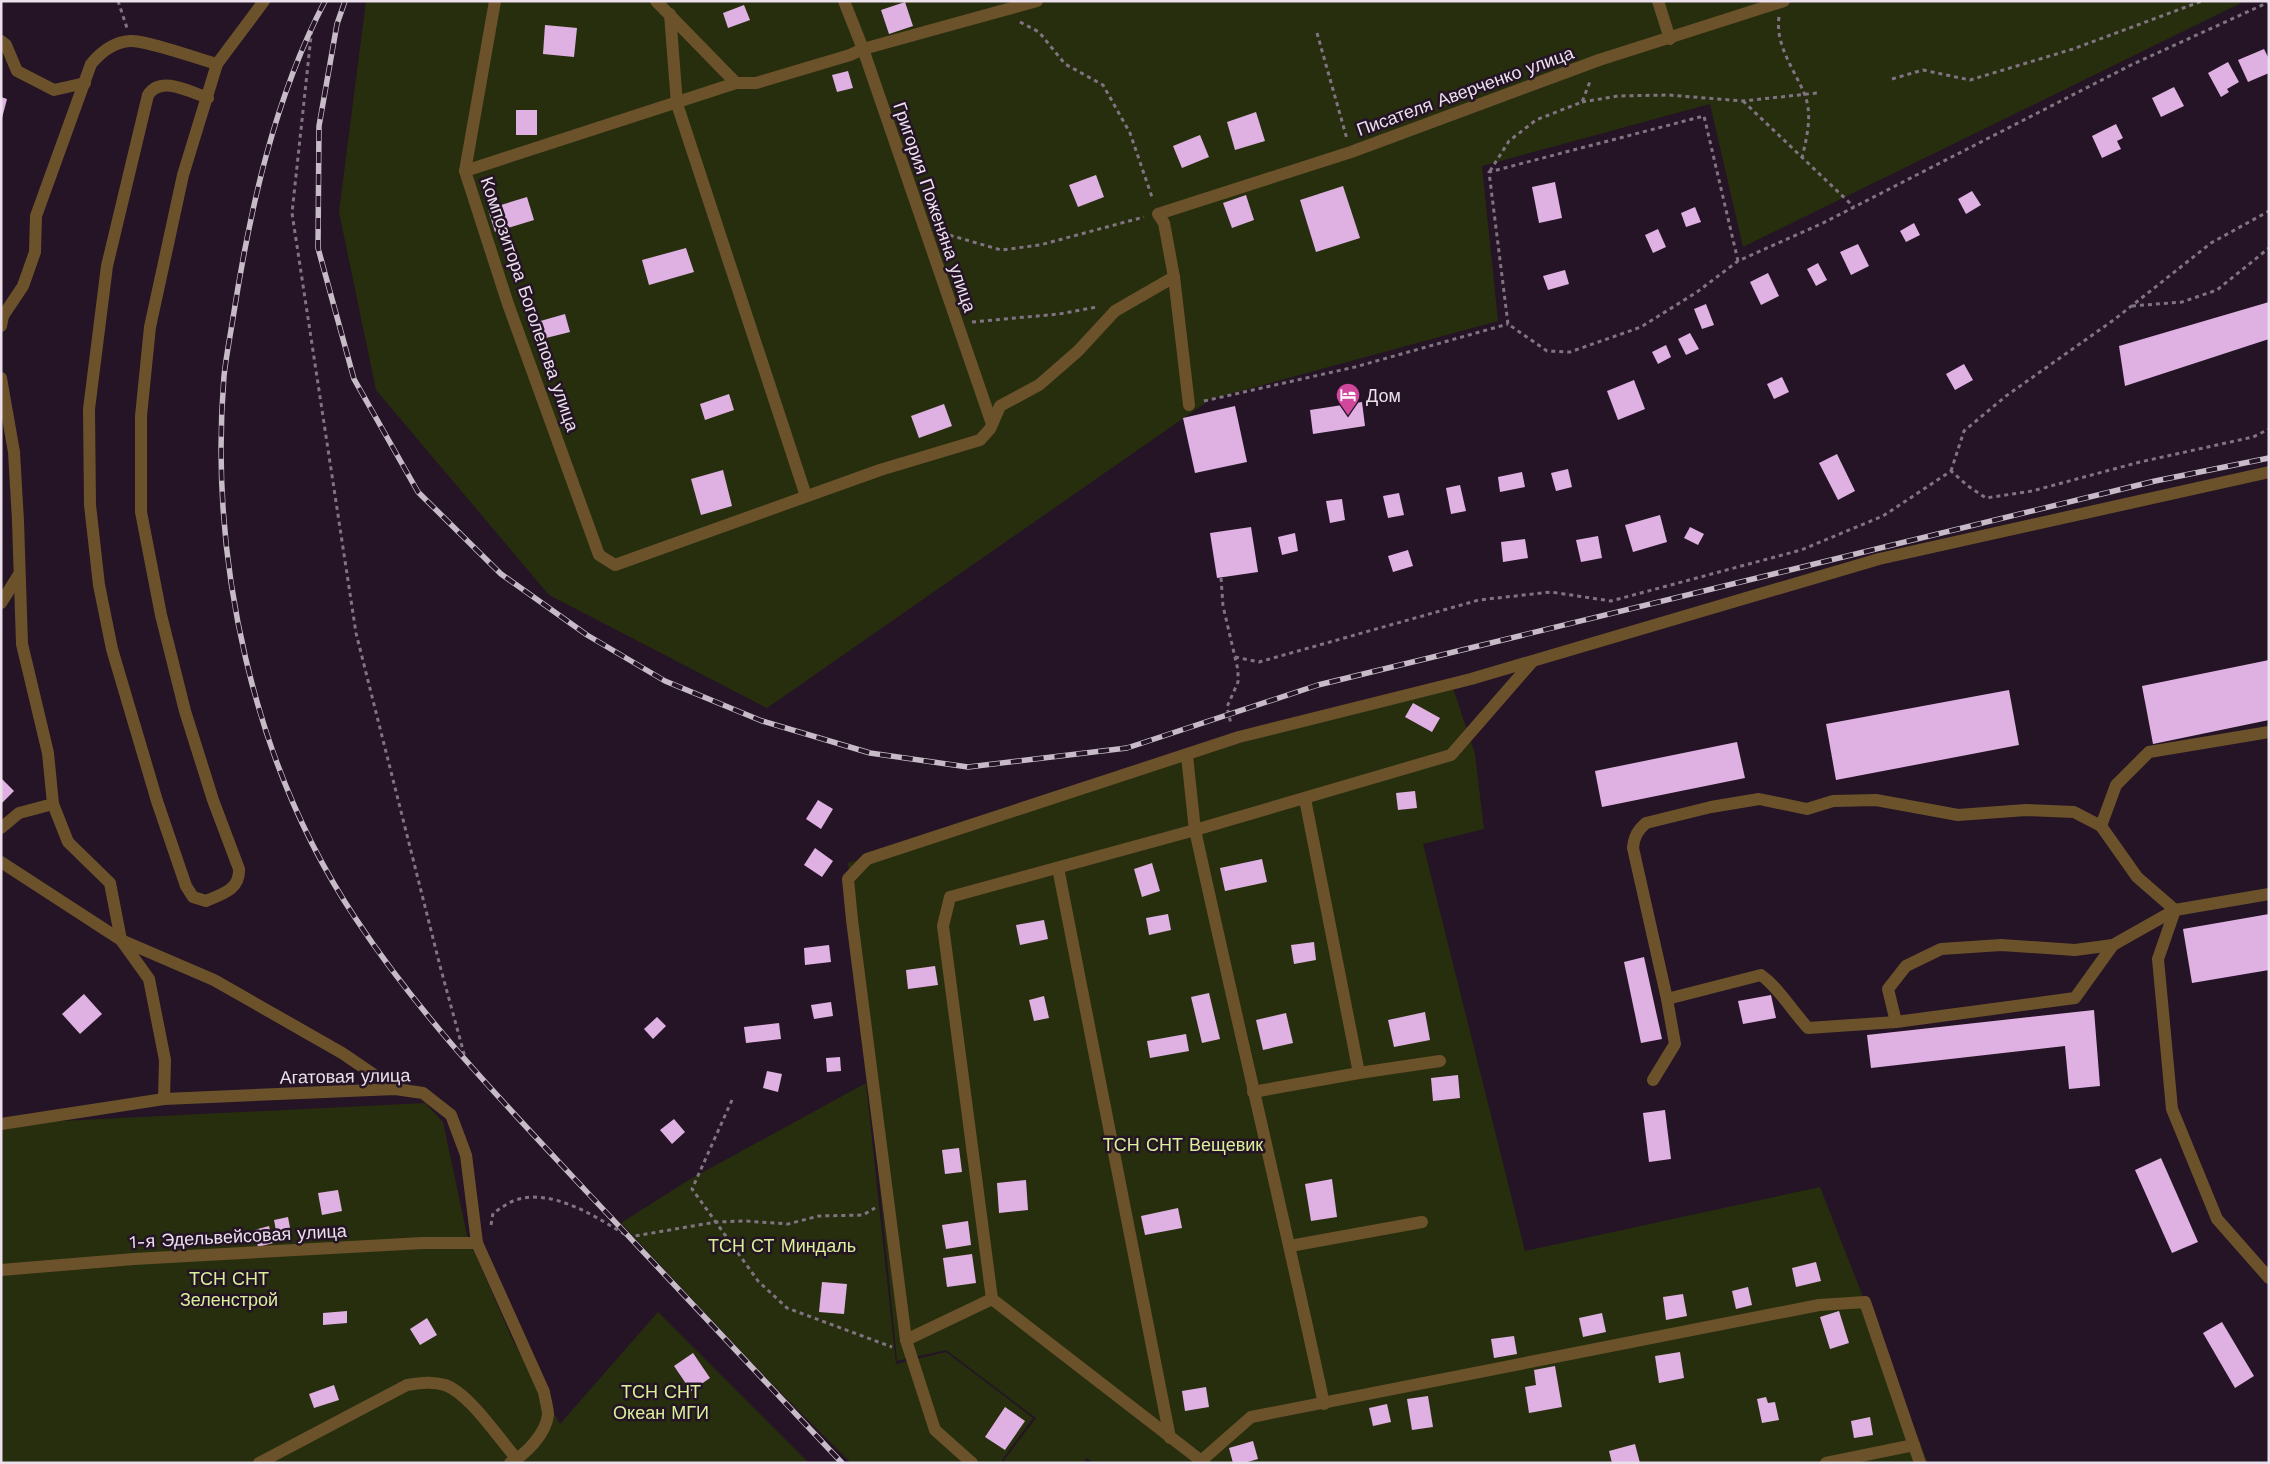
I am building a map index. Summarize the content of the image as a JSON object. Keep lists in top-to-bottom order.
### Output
{
  "streets": {
    "street": [
      "Писателя Аверченко улица",
      "Григория Поженяна улица",
      "Композитора Боголепова улица",
      "Агатовая улица",
      "1-я Эдельвейсовая улица"
    ]
  },
  "crossings": [
    ["Агатовая улица", "1-я Эдельвейсовая улица"]
  ],
  "parks": [
    "ТСН СНТ Вещевик",
    "ТСН СТ Миндаль",
    "ТСН СНТ Зеленстрой",
    "ТСН СНТ Океан МГИ"
  ],
  "places": {
    "hotel": ["Дом"]
  }
}
